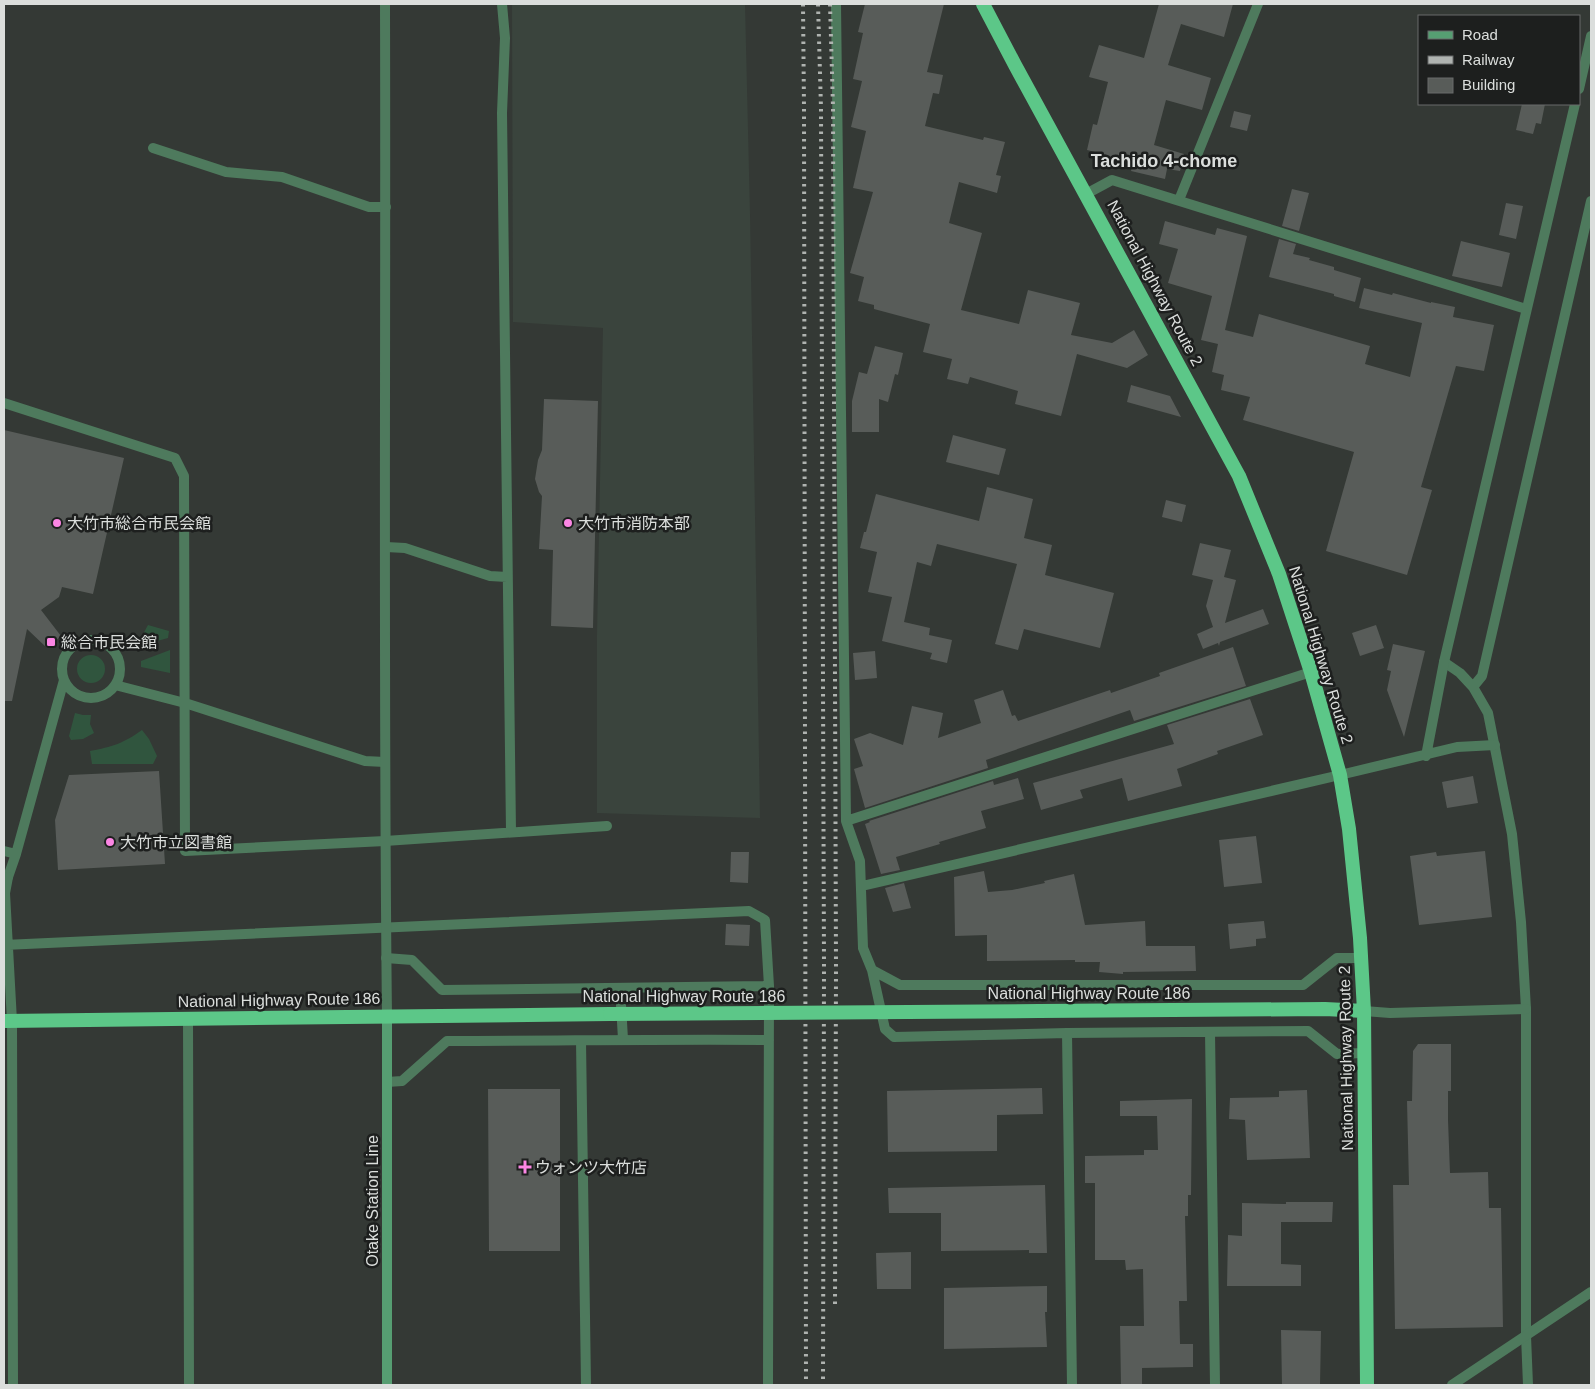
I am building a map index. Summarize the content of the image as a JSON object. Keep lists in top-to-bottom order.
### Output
{
  "streets": {
    "highway": ["National Highway Route 2", "National Highway Route 186"],
    "main road": ["Otake Station Line"]
  },
  "crossings": [
    ["National Highway Route 2", "National Highway Route 186"],
    ["National Highway Route 186", "Otake Station Line"]
  ],
  "districts": ["Tachido 4-chome"],
  "places": {
    "other": ["大竹市総合市民会館", "大竹市消防本部", "大竹市立図書館"],
    "transit": ["総合市民会館"],
    "health": ["ウォンツ大竹店"]
  },
  "legend": ["Road", "Railway", "Building"]
}
